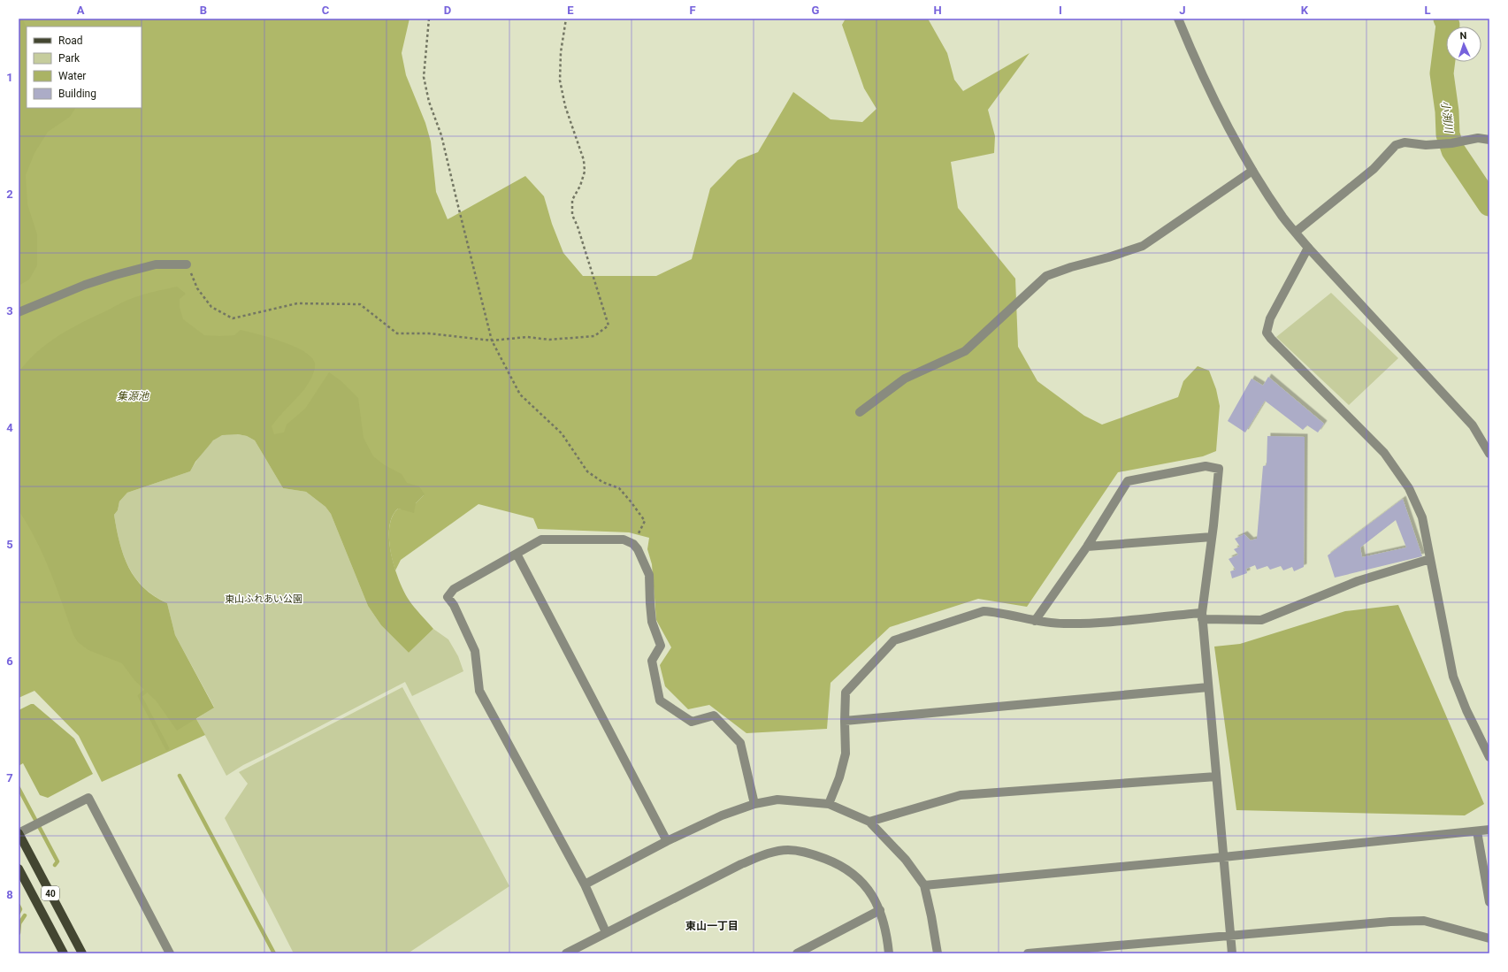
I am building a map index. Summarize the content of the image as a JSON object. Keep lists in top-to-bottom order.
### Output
{
  "streets": {
    "main road": ["40"]
  },
  "districts": ["東山一丁目"],
  "water": ["小渕川", "集源池"],
  "parks": ["東山ふれあい公園"],
  "legend": [
    "Road",
    "Park",
    "Water",
    "Building"
  ],
  "north": "top",
  "grid": {
    "columns": [
      "A",
      "B",
      "C",
      "D",
      "E",
      "F",
      "G",
      "H",
      "I",
      "J",
      "K",
      "L"
    ],
    "rows": [
      "1",
      "2",
      "3",
      "4",
      "5",
      "6",
      "7",
      "8"
    ]
  }
}
